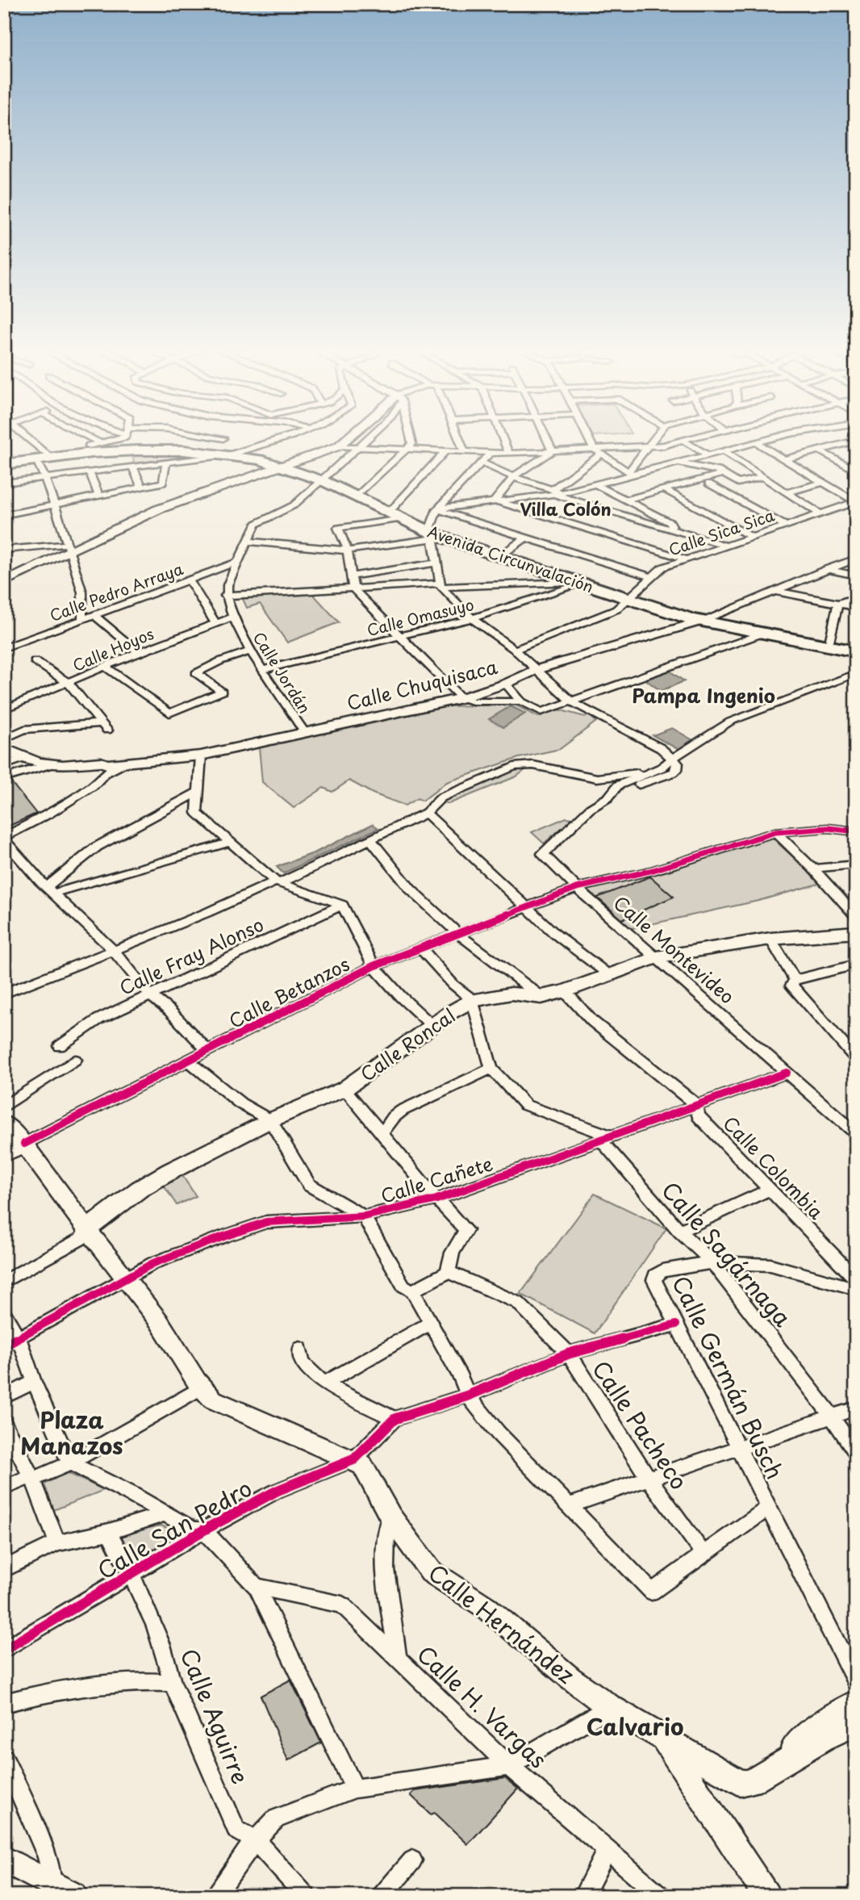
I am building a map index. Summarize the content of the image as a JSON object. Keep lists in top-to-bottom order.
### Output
{
  "streets": {
    "highway": ["Avenida Circunvalación"],
    "main road": [
      "Calle Chuquisaca",
      "Calle Betanzos",
      "Calle Roncal",
      "Calle Hernández"
    ],
    "street": [
      "Calle Sica Sica",
      "Calle Pedro Arraya",
      "Calle Omasuyo",
      "Calle Hoyos",
      "Calle Jordán",
      "Calle Montevideo",
      "Calle Fray Alonso",
      "Calle Colombia",
      "Calle Cañete",
      "Calle Sagárnaga",
      "Calle Germán Busch",
      "Calle Pacheco",
      "Calle San Pedro",
      "Calle H. Vargas",
      "Calle Aguirre"
    ]
  },
  "crossings": [
    ["Calle Sica Sica", "Avenida Circunvalación"],
    ["Avenida Circunvalación", "Calle Omasuyo"],
    ["Avenida Circunvalación", "Calle Chuquisaca"],
    ["Calle Omasuyo", "Calle Jordán"],
    ["Calle Hoyos", "Calle Jordán"],
    ["Calle Jordán", "Calle Chuquisaca"],
    ["Calle Montevideo", "Calle Betanzos"],
    ["Calle Montevideo", "Calle Roncal"],
    ["Calle Montevideo", "Calle Cañete"],
    ["Calle Betanzos", "Calle Hernández"],
    ["Calle Roncal", "Calle Colombia"],
    ["Calle Roncal", "Calle Sagárnaga"],
    ["Calle Roncal", "Calle Hernández"],
    ["Calle Colombia", "Calle Cañete"],
    ["Calle Cañete", "Calle Sagárnaga"],
    ["Calle Cañete", "Calle Hernández"],
    ["Calle Sagárnaga", "Calle Germán Busch"],
    ["Calle Germán Busch", "Calle San Pedro"],
    ["Calle Pacheco", "Calle San Pedro"],
    ["Calle San Pedro", "Calle Hernández"],
    ["Calle San Pedro", "Calle Aguirre"]
  ],
  "districts": [
    "Villa Colón",
    "Pampa Ingenio",
    "Plaza Manazos",
    "Calvario"
  ]
}
